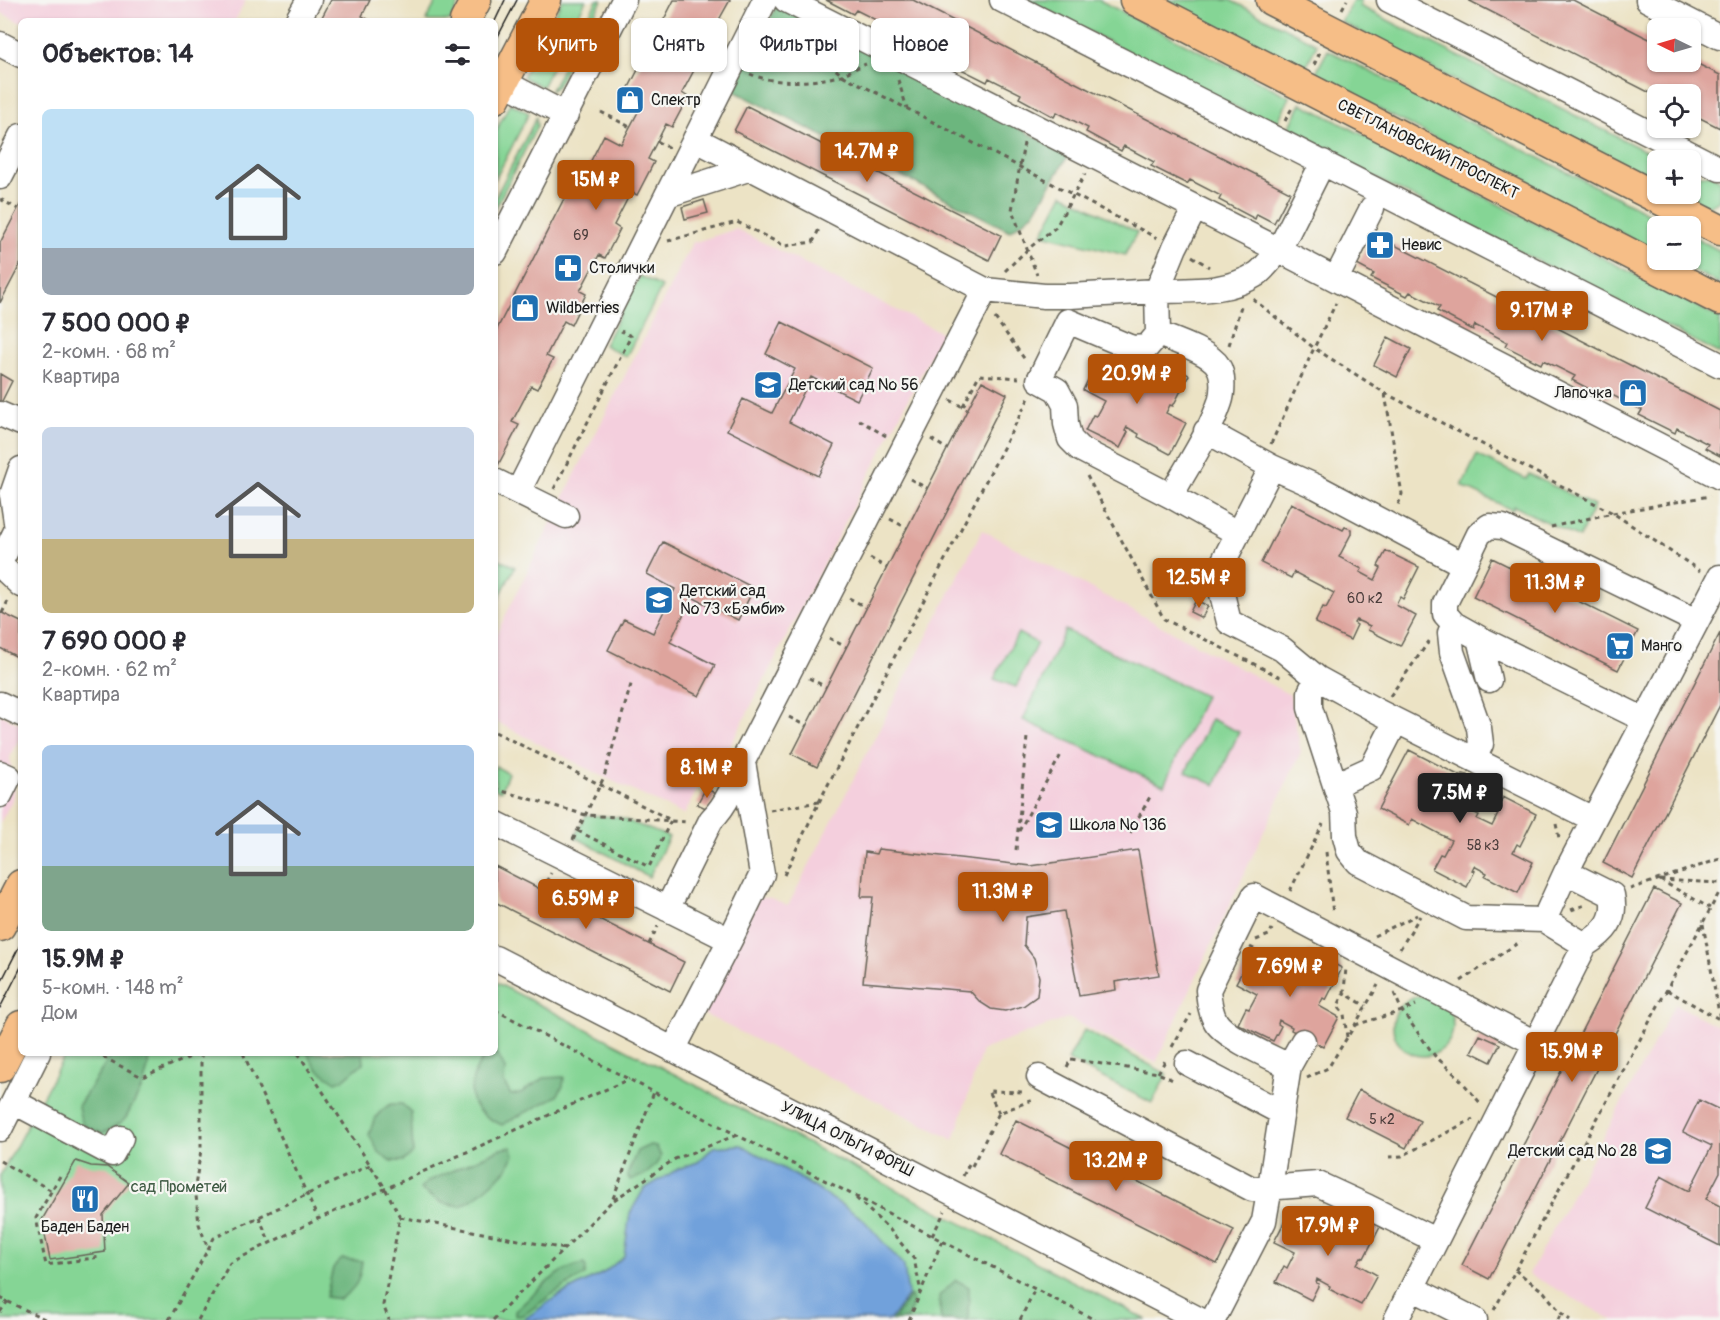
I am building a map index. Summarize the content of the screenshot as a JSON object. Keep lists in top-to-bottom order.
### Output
{
  "streets": {
    "main road": ["СВЕТЛАНОВСКИЙ ПРОСПЕКТ"],
    "street": ["УЛИЦА ОЛЬГИ ФОРШ"]
  },
  "parks": ["сад Прометей"],
  "places": {
    "shop": ["Спектр", "Wildberries", "Лапочка"],
    "pharmacy": ["Невис", "Столички"],
    "school or university": [
      "Детский сад № 56",
      "Детский сад № 73 «Бэмби»",
      "Школа № 136",
      "Детский сад № 28"
    ],
    "supermarket": ["Манго"],
    "restaurant": ["Баден Баден"]
  },
  "house_numbers": [
    "69",
    "60 к2",
    "58 к3",
    "5 к2"
  ],
  "north": "left",
  "page": {
    "map_buttons": ["+", "−"],
    "chip": [
      "Купить",
      "Снять",
      "Фильтры",
      "Новое"
    ],
    "heading": "Объектов: 14",
    "list": [
      {
        "name": "7 500 000 ₽",
        "note": "2-комн. · 68 m² · Квартира"
      },
      {
        "name": "7 690 000 ₽",
        "note": "2-комн. · 62 m² · Квартира"
      },
      {
        "name": "15.9M ₽",
        "note": "5-комн. · 148 m² · Дом"
      }
    ],
    "price": [
      "14.7M ₽",
      "15M ₽",
      "9.17M ₽",
      "20.9M ₽",
      "12.5M ₽",
      "11.3M ₽",
      "8.1M ₽",
      "7.5M ₽",
      "11.3M ₽",
      "6.59M ₽",
      "7.69M ₽",
      "15.9M ₽",
      "13.2M ₽",
      "17.9M ₽"
    ]
  }
}
